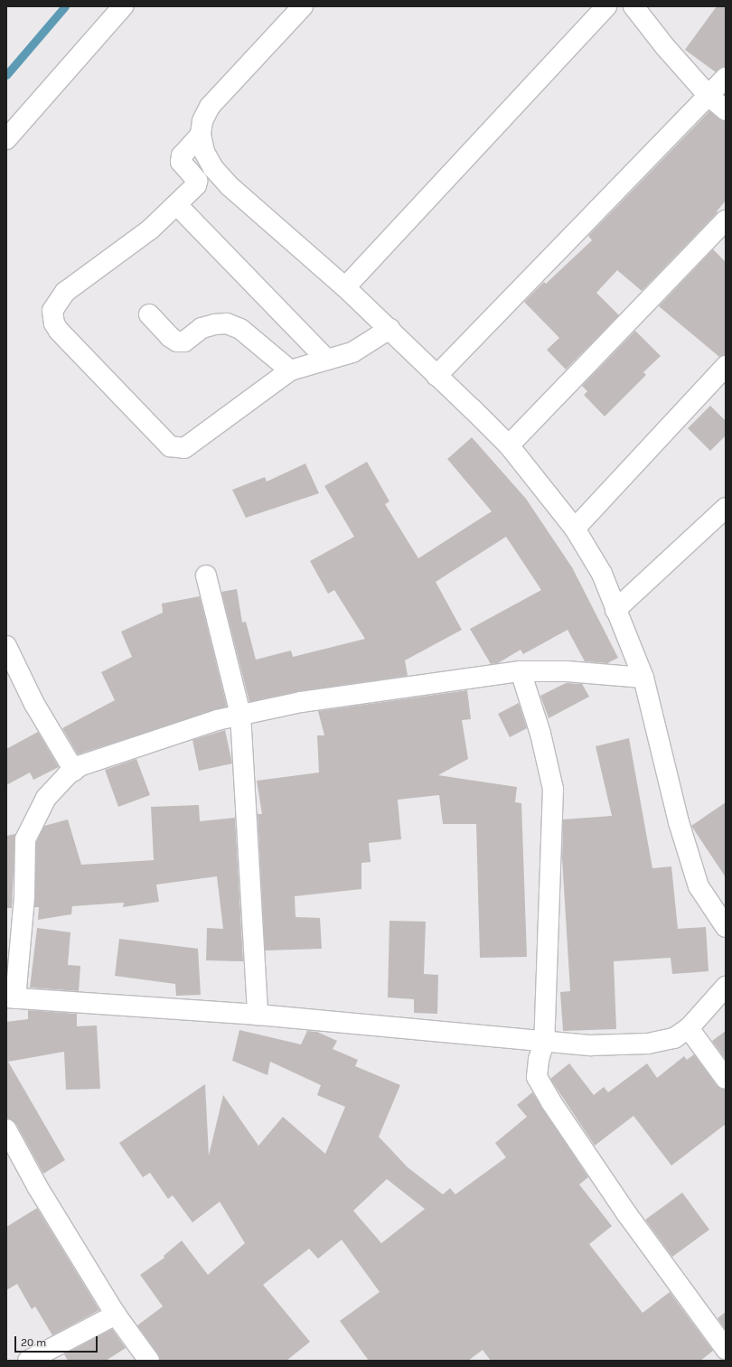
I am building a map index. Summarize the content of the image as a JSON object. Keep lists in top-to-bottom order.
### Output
{
  "scale_bar": "20 m"
}
